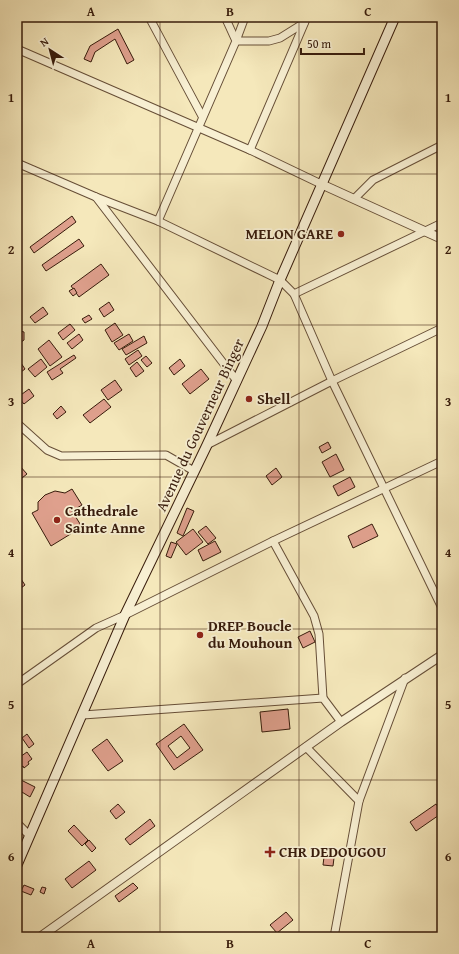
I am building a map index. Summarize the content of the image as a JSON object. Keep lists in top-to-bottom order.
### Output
{
  "streets": {
    "main road": ["Avenue du Gouverneur Binger"]
  },
  "places": {
    "other": [
      "MELON GARE",
      "Shell",
      "Cathedrale Sainte Anne",
      "DREP Boucle du Mouhoun"
    ],
    "health": ["CHR DEDOUGOU"]
  },
  "scale_bar": "50 m",
  "north": "top left",
  "grid": {
    "columns": ["A", "B", "C"],
    "rows": [
      "1",
      "2",
      "3",
      "4",
      "5",
      "6"
    ]
  }
}
